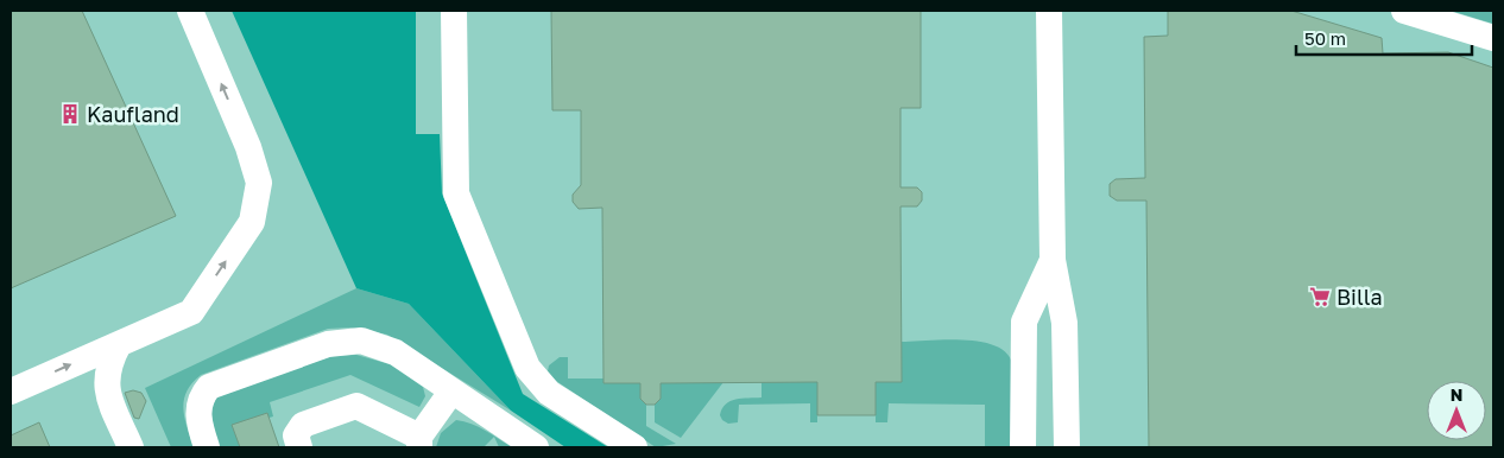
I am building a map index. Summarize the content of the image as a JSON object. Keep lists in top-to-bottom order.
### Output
{
  "places": {
    "building": ["Kaufland"],
    "supermarket": ["Billa"]
  },
  "scale_bar": "50 m",
  "north": "top"
}
